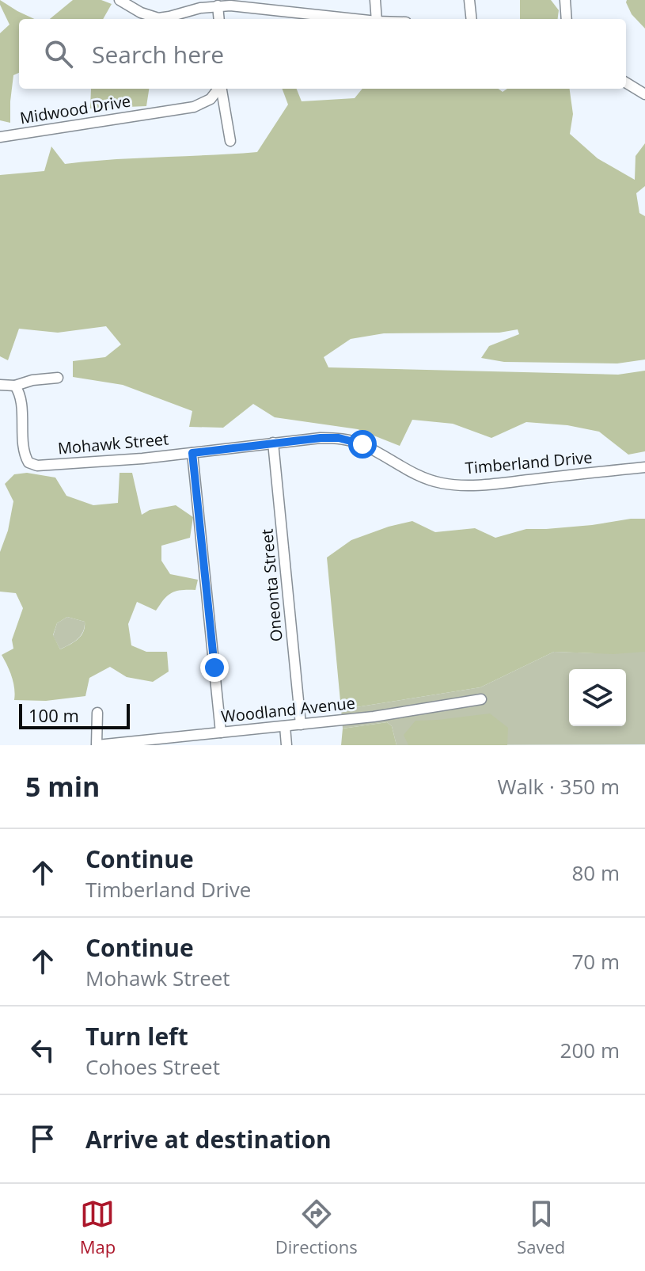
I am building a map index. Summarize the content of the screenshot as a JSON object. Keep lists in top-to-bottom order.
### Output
{
  "streets": {
    "street": [
      "Midwood Drive",
      "Mohawk Street",
      "Timberland Drive",
      "Oneonta Street",
      "Woodland Avenue"
    ]
  },
  "crossings": [
    ["Mohawk Street", "Timberland Drive"],
    ["Mohawk Street", "Oneonta Street"],
    ["Timberland Drive", "Oneonta Street"],
    ["Oneonta Street", "Woodland Avenue"]
  ],
  "scale_bar": "100 m",
  "page": {
    "search": "Search here",
    "scale": "100 m",
    "heading": ["5 min", "Walk · 350 m"],
    "list": [
      ["Continue", "Timberland Drive", "80 m"],
      ["Continue", "Mohawk Street", "70 m"],
      ["Turn left", "Cohoes Street", "200 m"],
      "Arrive at destination"
    ],
    "nav": ["Map", "Directions", "Saved"]
  }
}
